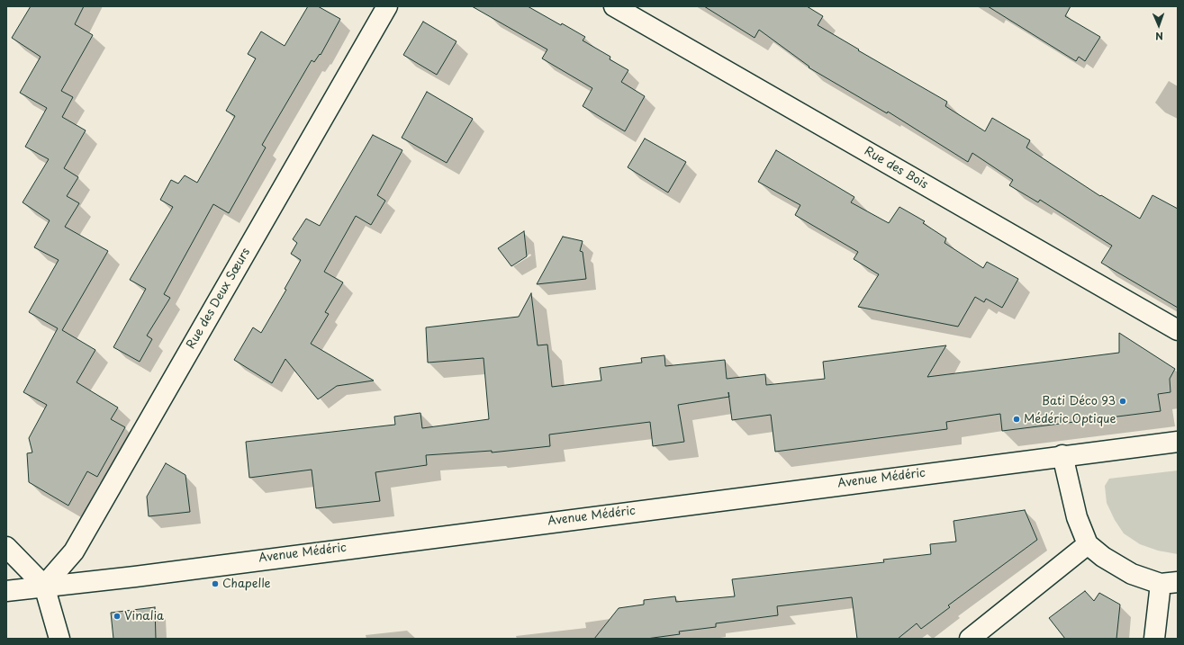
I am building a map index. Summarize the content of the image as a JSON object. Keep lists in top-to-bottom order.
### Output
{
  "streets": {
    "street": ["Rue des Bois", "Rue des Deux Sœurs", "Avenue Médéric"]
  },
  "crossings": [
    ["Rue des Deux Sœurs", "Avenue Médéric"]
  ],
  "places": [
    "Bati Déco 93",
    "Médéric Optique",
    "Chapelle",
    "Vinalia"
  ],
  "north": "bottom"
}
